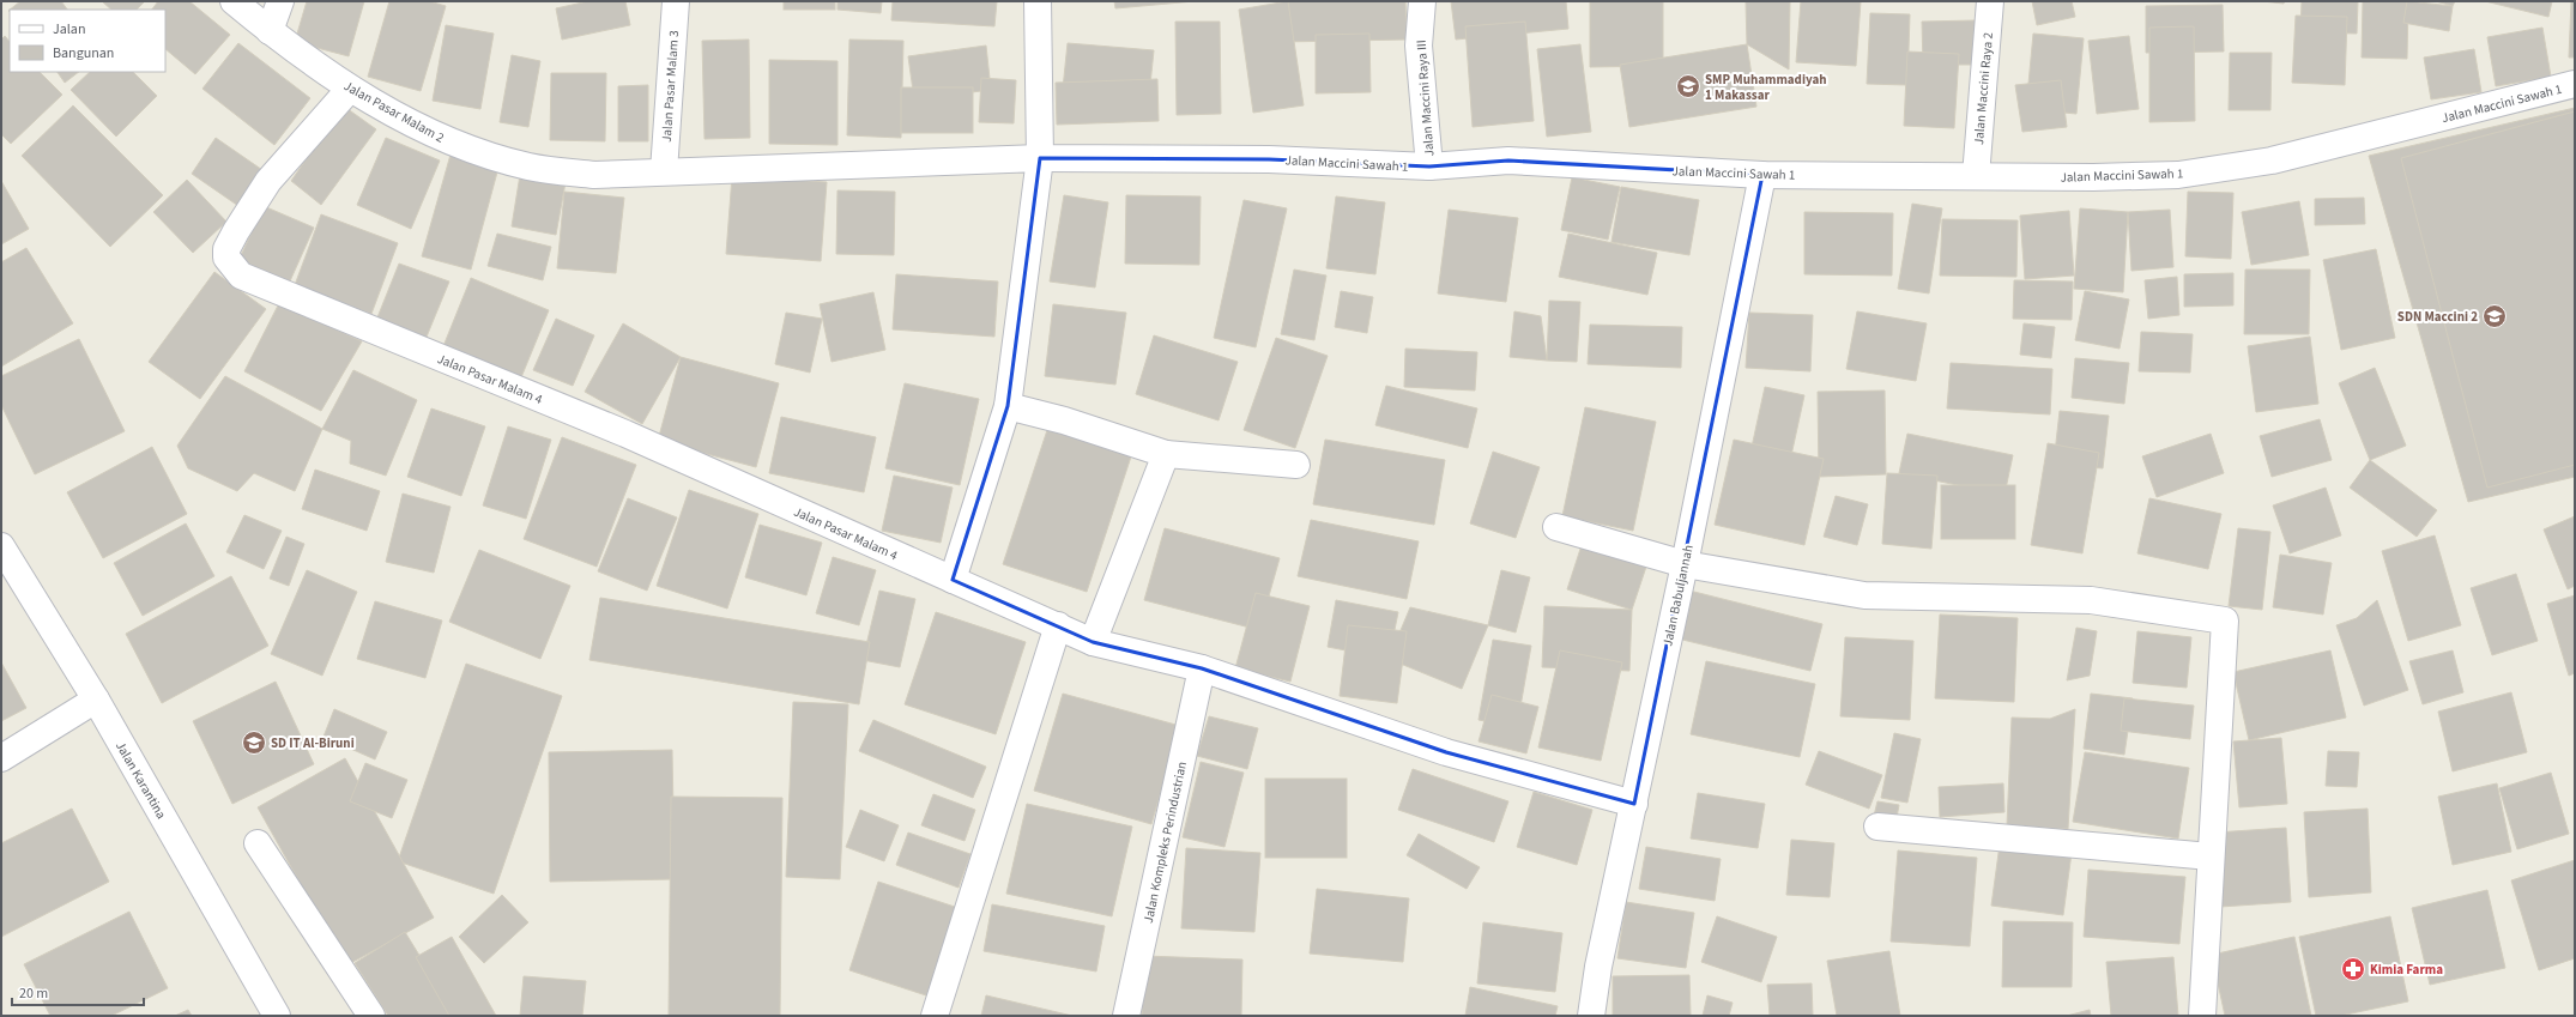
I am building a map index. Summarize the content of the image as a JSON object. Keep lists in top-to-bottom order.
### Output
{
  "streets": {
    "street": [
      "Jalan Pasar Malam 3",
      "Jalan Maccini Raya 2",
      "Jalan Maccini Raya III",
      "Jalan Maccini Sawah 1",
      "Jalan Pasar Malam 2",
      "Jalan Pasar Malam 4",
      "Jalan Babuljannah",
      "Jalan Karantina",
      "Jalan Kompleks Perindustrian"
    ]
  },
  "crossings": [
    ["Jalan Pasar Malam 3", "Jalan Pasar Malam 2"],
    ["Jalan Maccini Raya 2", "Jalan Maccini Sawah 1"],
    ["Jalan Maccini Raya III", "Jalan Maccini Sawah 1"],
    ["Jalan Maccini Sawah 1", "Jalan Pasar Malam 2"],
    ["Jalan Maccini Sawah 1", "Jalan Babuljannah"],
    ["Jalan Pasar Malam 2", "Jalan Pasar Malam 4"]
  ],
  "places": {
    "school or university": ["SMP Muhammadiyah 1 Makassar", "SDN Maccini 2", "SD IT Al-Biruni"],
    "pharmacy": ["Kimia Farma"]
  },
  "legend": ["Jalan", "Bangunan"],
  "scale_bar": "20 m"
}
